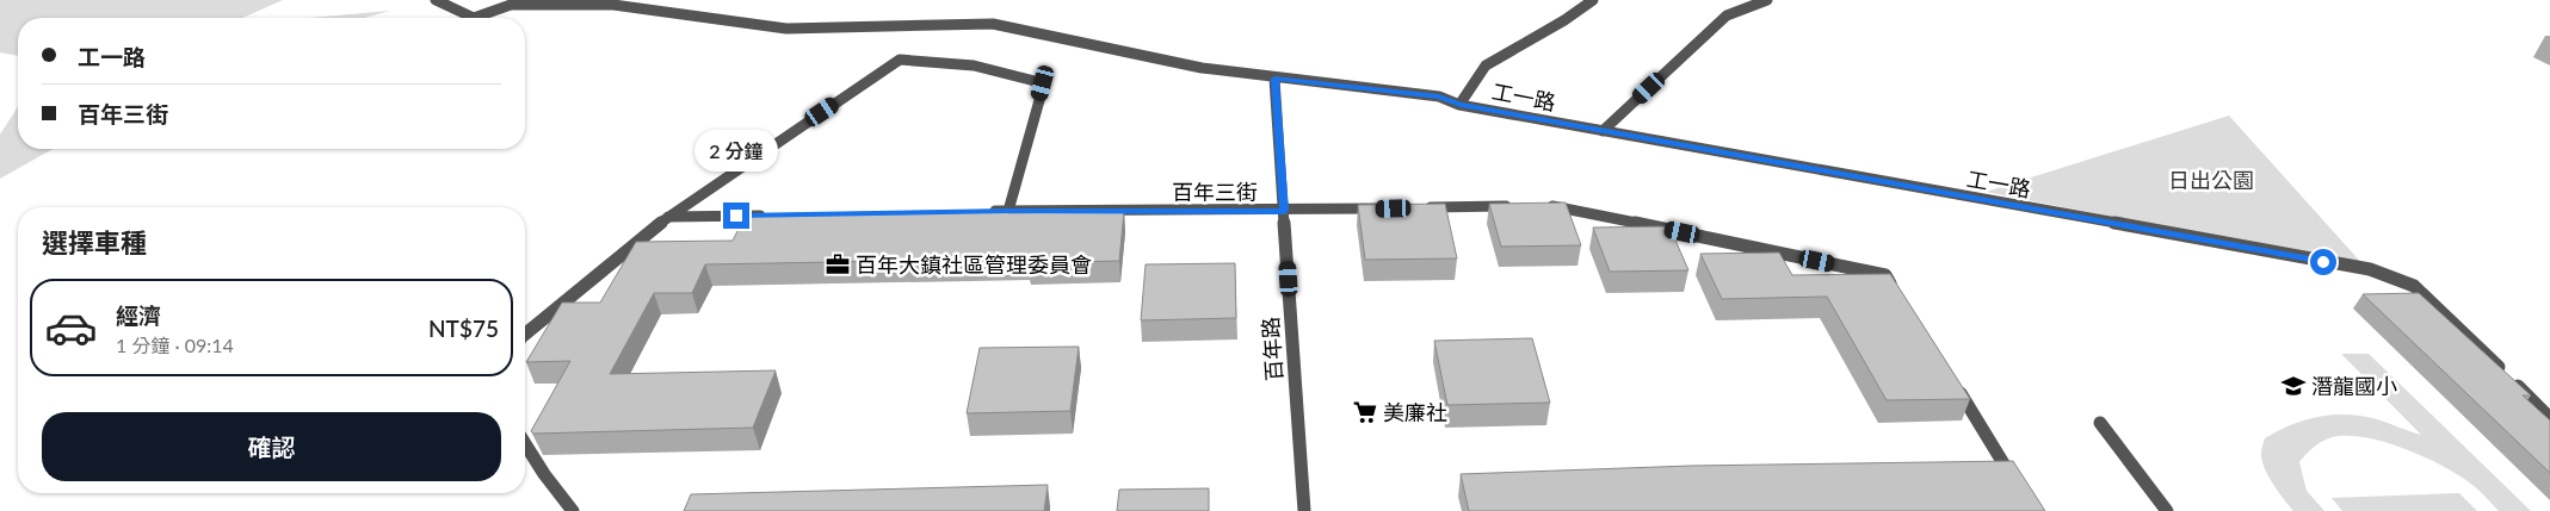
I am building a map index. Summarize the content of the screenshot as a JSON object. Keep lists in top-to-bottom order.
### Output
{
  "streets": {
    "street": ["工一路", "百年三街", "百年路"]
  },
  "crossings": [
    ["工一路", "百年路"],
    ["百年三街", "百年路"]
  ],
  "parks": ["日出公園"],
  "places": {
    "office": ["百年大鎮社區管理委員會"],
    "school or university": ["潛龍國小"],
    "supermarket": ["美廉社"]
  },
  "page": {
    "banner": ["工一路", "百年三街"],
    "bubble": "2 分鐘",
    "heading": "選擇車種",
    "list": [
      {
        "name": "經濟",
        "note": "1 分鐘 · 09:14",
        "value": "NT$75"
      }
    ],
    "buttons": "確認"
  }
}
